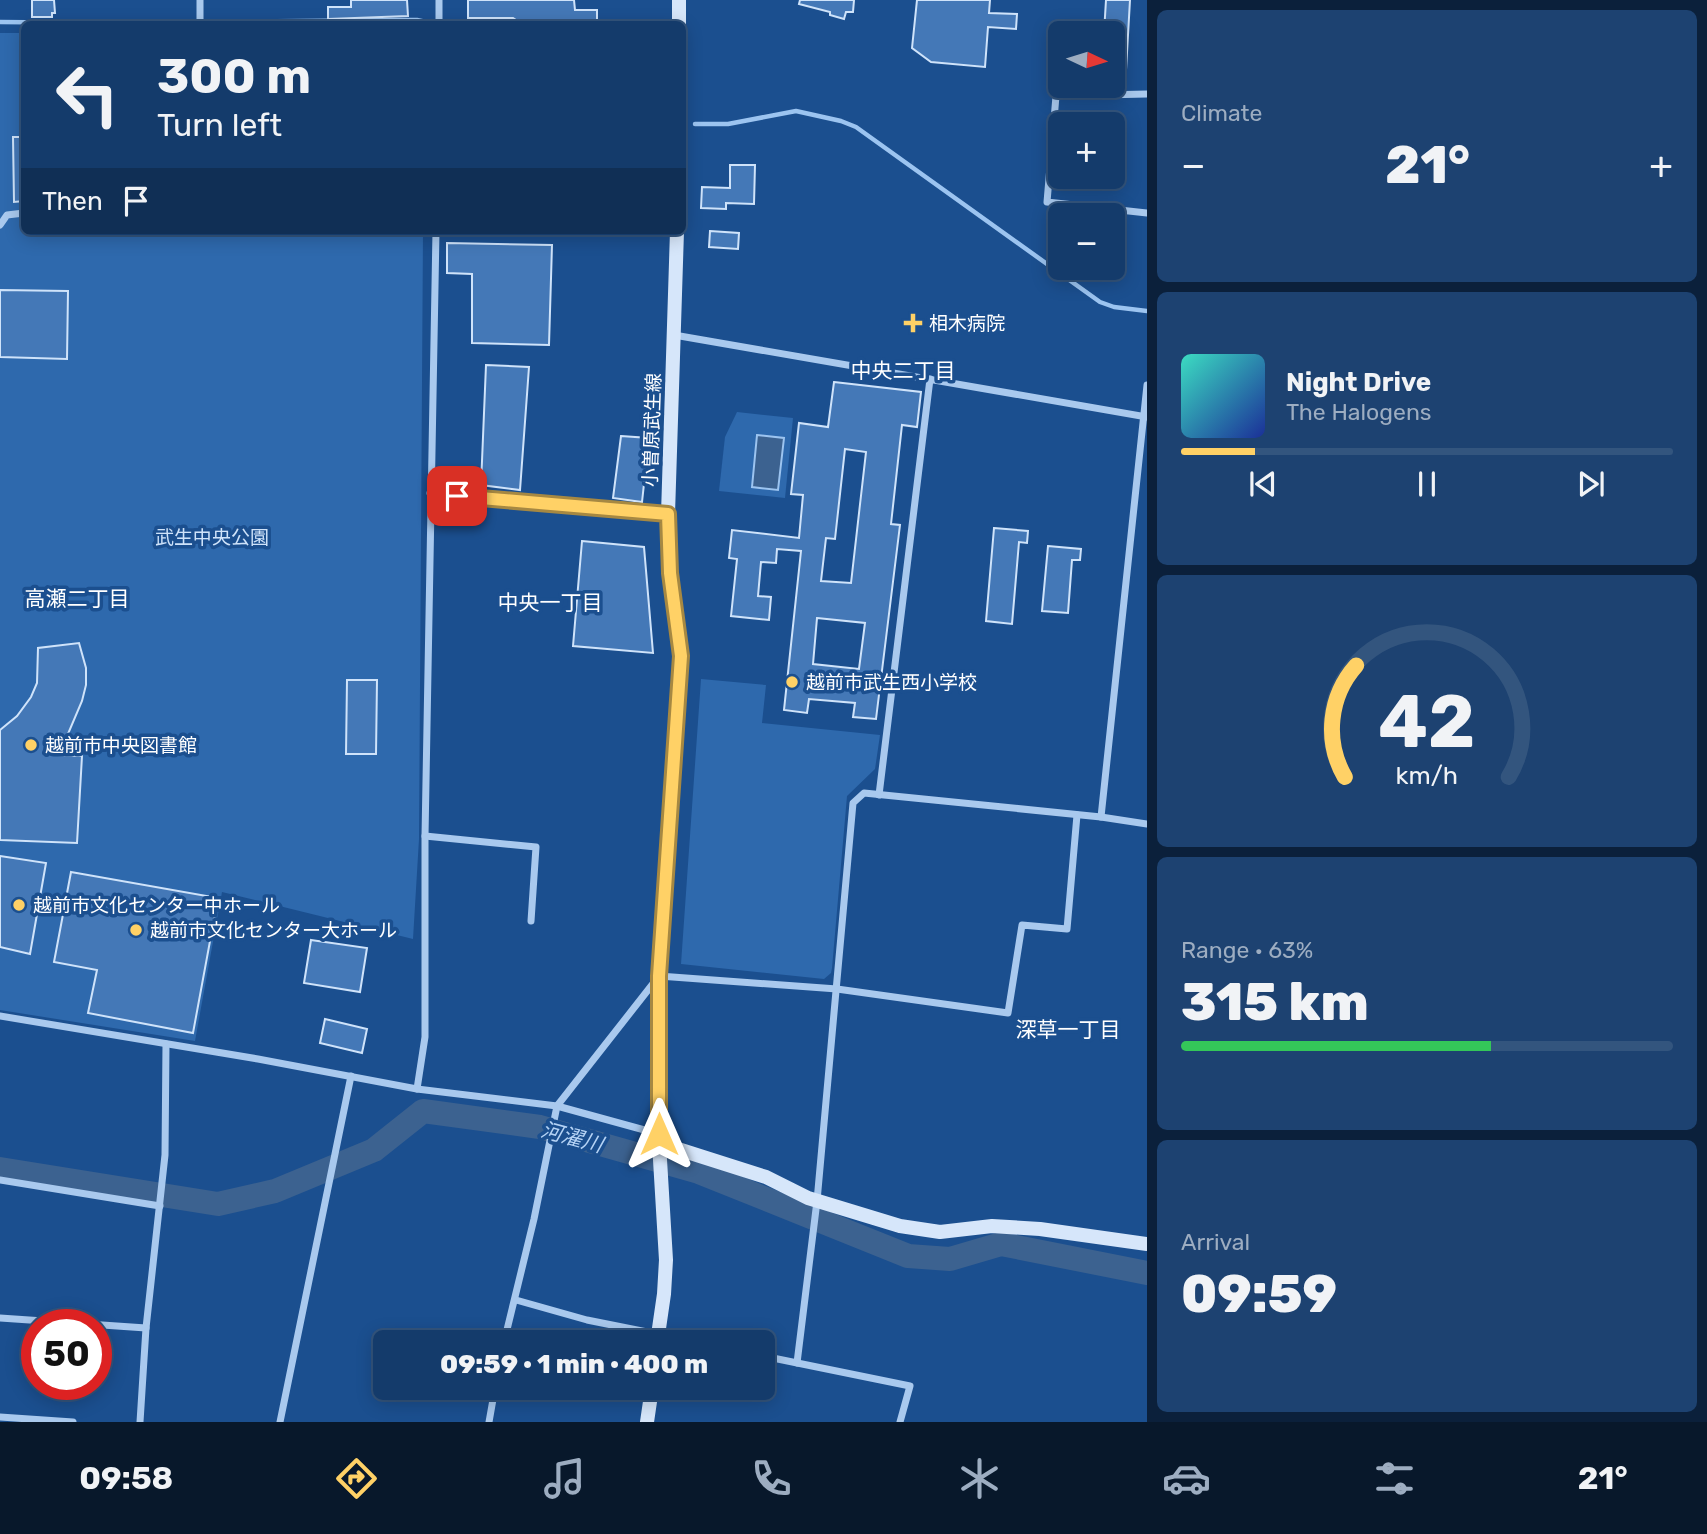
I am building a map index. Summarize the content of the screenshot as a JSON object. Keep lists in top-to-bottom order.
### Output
{
  "streets": {
    "main road": ["小曽原武生線"]
  },
  "districts": [
    "中央二丁目",
    "高瀬二丁目",
    "中央一丁目",
    "深草一丁目"
  ],
  "water": ["河濯川"],
  "parks": ["武生中央公園"],
  "places": {
    "health": ["相木病院"],
    "other": [
      "越前市武生西小学校",
      "越前市中央図書館",
      "越前市文化センター中ホール",
      "越前市文化センター大ホール"
    ]
  },
  "north": "right",
  "page": {
    "tile": [
      "Climate",
      ["Range · 63%", "315 km"],
      ["Arrival", "09:59"]
    ],
    "map_buttons": ["+", "−"],
    "turn": ["300 m", "Turn left"],
    "heat": ["−", "21°", "+"],
    "then": "Then",
    "song": ["Night Drive", "The Halogens"],
    "limit": "50",
    "trip": "09:59 · 1 min · 400 m",
    "tabs": ["09:58", "21°"],
    "gauge": ["42", "km/h"]
  }
}
